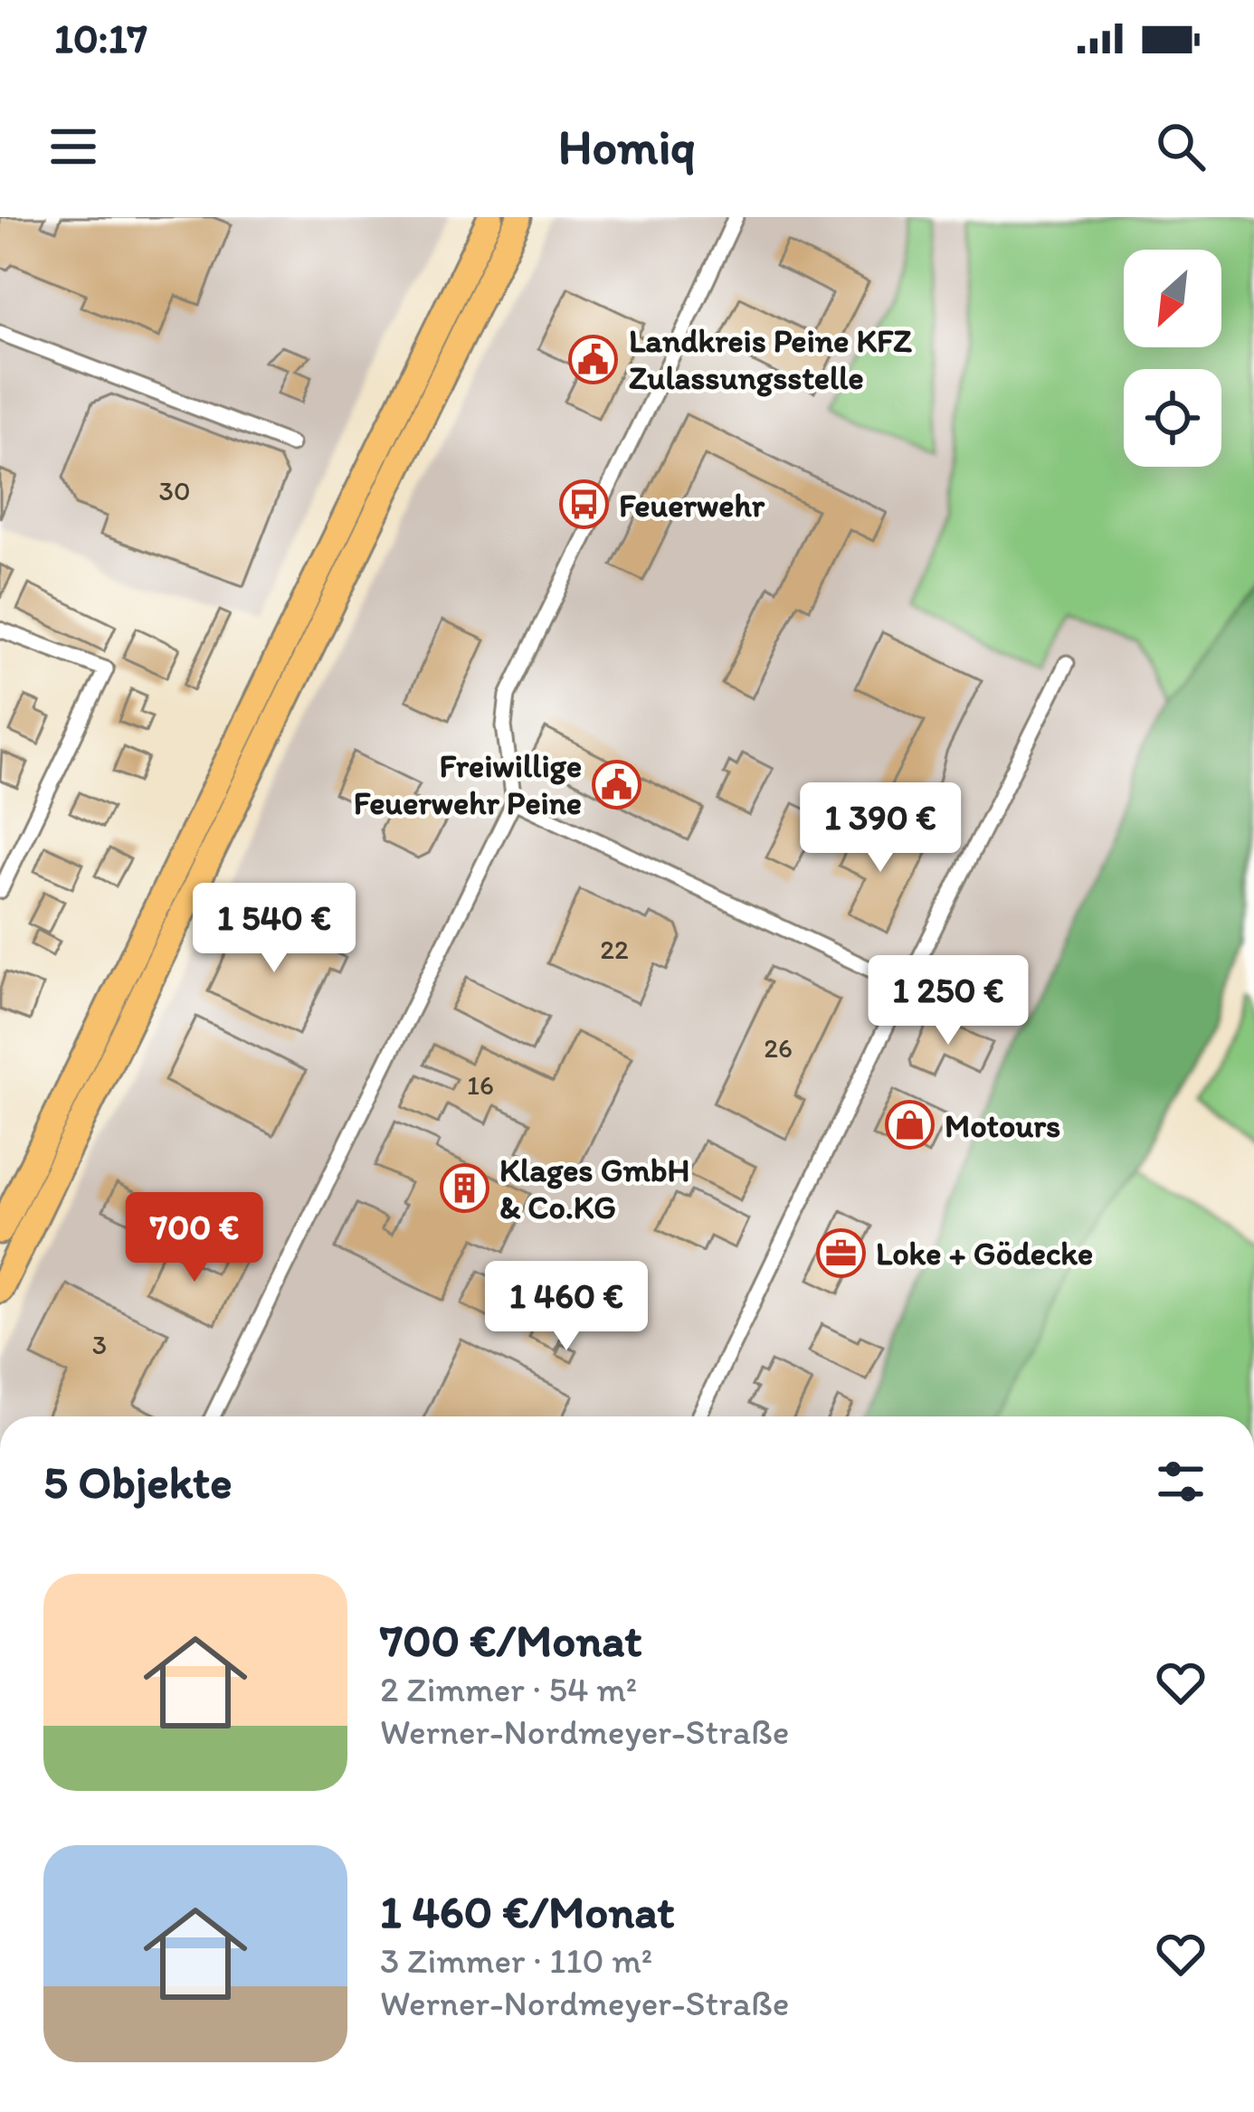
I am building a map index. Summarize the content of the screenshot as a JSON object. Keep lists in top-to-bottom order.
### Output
{
  "places": {
    "public building": ["Landkreis Peine KFZ Zulassungsstelle", "Freiwillige Feuerwehr Peine"],
    "bus stop": ["Feuerwehr"],
    "shop": ["Motours"],
    "building": ["Klages GmbH & Co.KG"],
    "office": ["Loke + Gödecke"]
  },
  "house_numbers": [
    "30",
    "22",
    "26",
    "16",
    "3"
  ],
  "north": "bottom left",
  "page": {
    "status": "10:17",
    "header": "Homiq",
    "price": [
      "1 390 €",
      "1 540 €",
      "1 250 €",
      "700 €",
      "1 460 €"
    ],
    "heading": "5 Objekte",
    "list": [
      {
        "name": "700 €/Monat",
        "note": "2 Zimmer · 54 m² · Werner-Nordmeyer-Straße"
      },
      {
        "name": "1 460 €/Monat",
        "note": "3 Zimmer · 110 m² · Werner-Nordmeyer-Straße"
      }
    ]
  }
}
